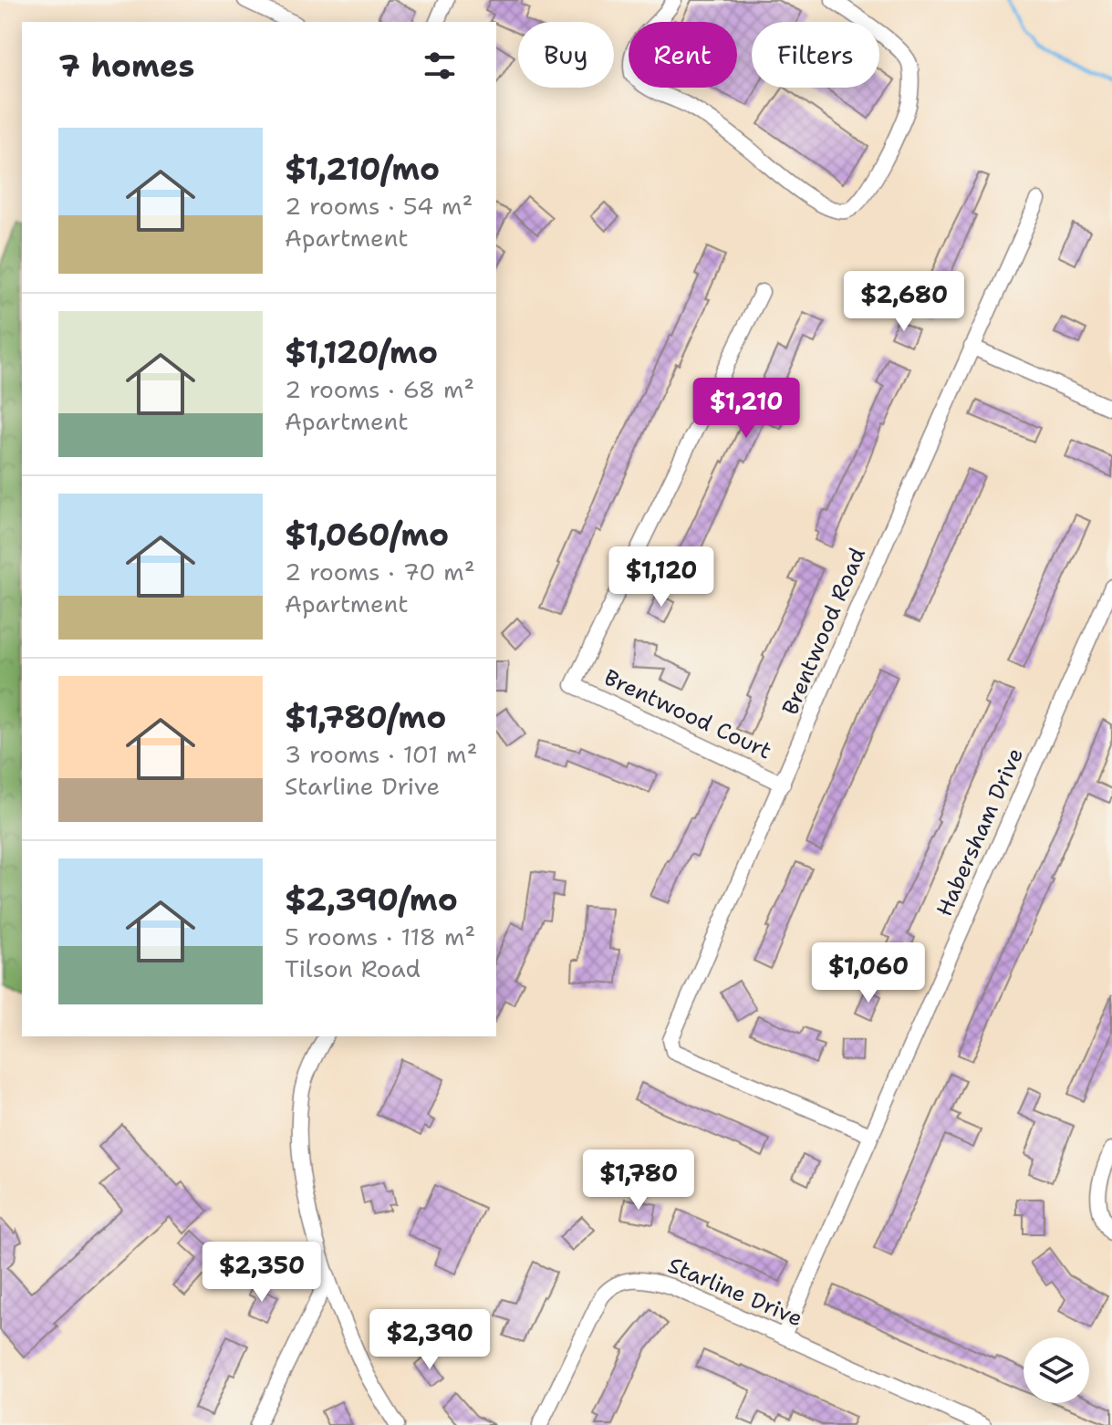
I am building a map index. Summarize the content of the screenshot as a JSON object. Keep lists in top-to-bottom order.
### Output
{
  "streets": {
    "street": [
      "Brentwood Road",
      "Brentwood Court",
      "Habersham Drive",
      "Starline Drive"
    ]
  },
  "crossings": [
    ["Brentwood Road", "Brentwood Court"],
    ["Brentwood Road", "Habersham Drive"],
    ["Habersham Drive", "Starline Drive"]
  ],
  "page": {
    "chip": ["Buy", "Rent", "Filters"],
    "heading": "7 homes",
    "list": [
      {
        "name": "$1,210/mo",
        "note": "2 rooms · 54 m² · Apartment"
      },
      {
        "name": "$1,120/mo",
        "note": "2 rooms · 68 m² · Apartment"
      },
      {
        "name": "$1,060/mo",
        "note": "2 rooms · 70 m² · Apartment"
      },
      {
        "name": "$1,780/mo",
        "note": "3 rooms · 101 m² · Starline Drive"
      },
      {
        "name": "$2,390/mo",
        "note": "5 rooms · 118 m² · Tilson Road"
      }
    ],
    "price": [
      "$2,680",
      "$1,210",
      "$1,120",
      "$1,060",
      "$1,780",
      "$2,350",
      "$2,390"
    ]
  }
}
